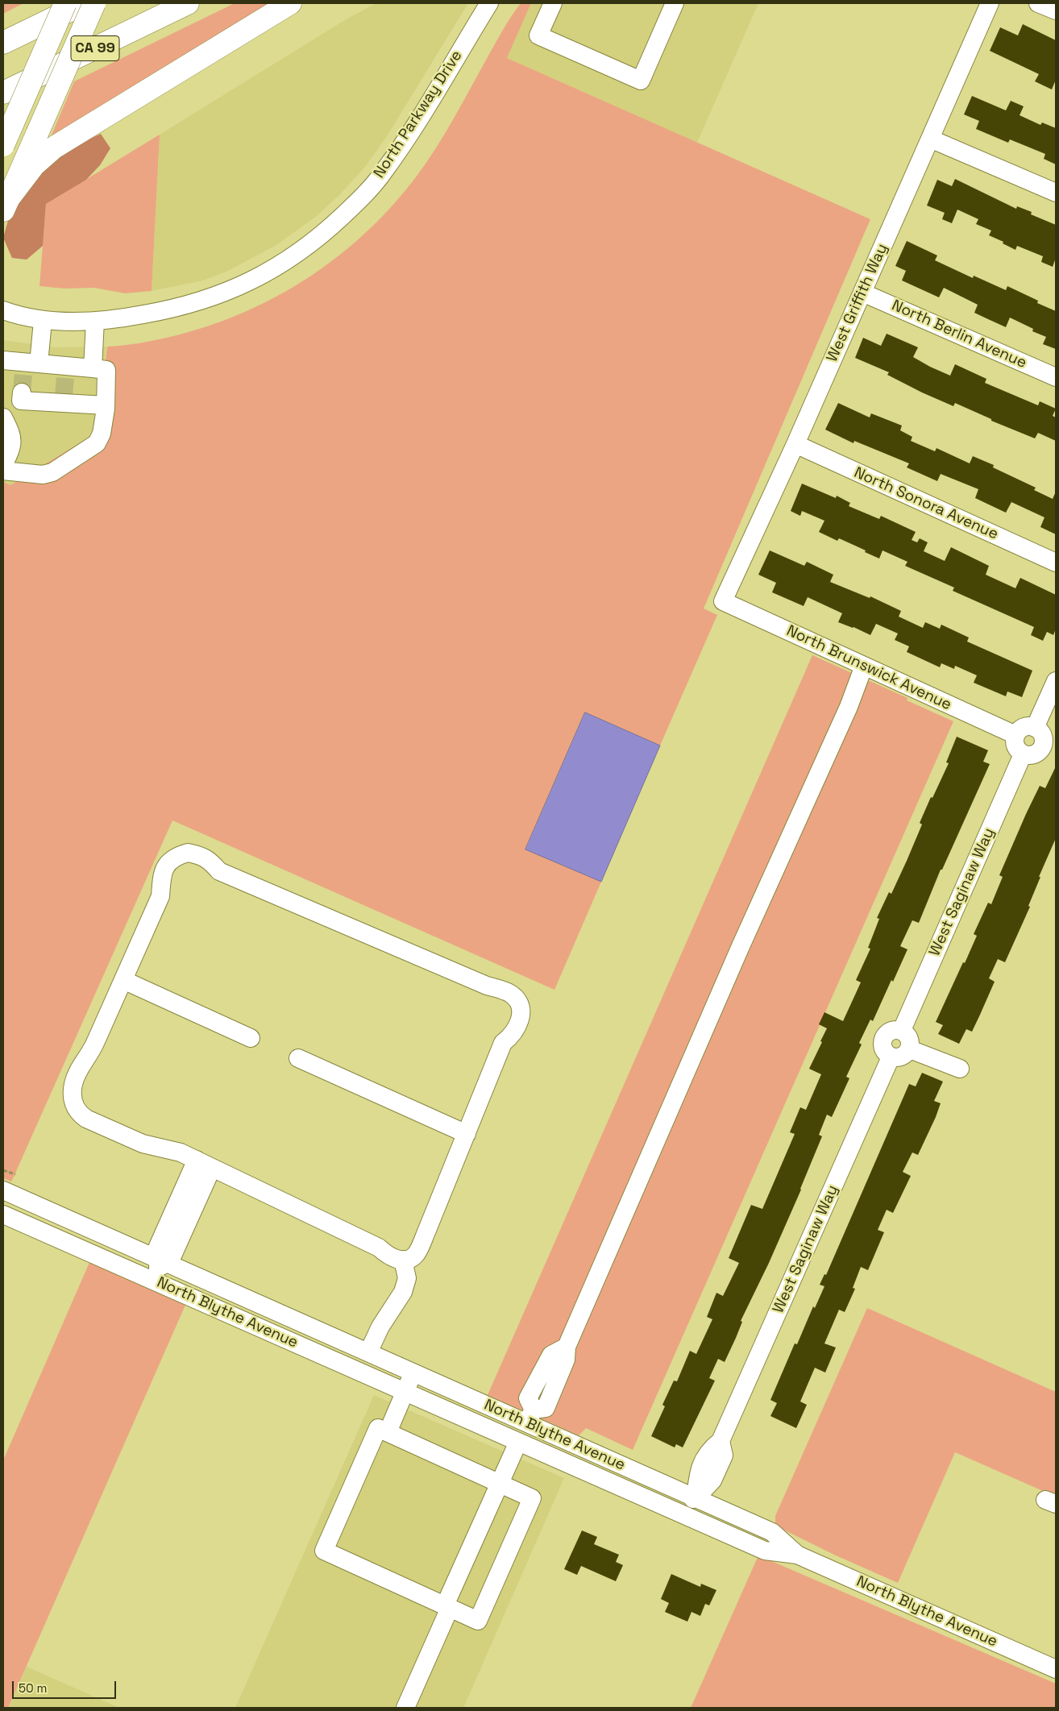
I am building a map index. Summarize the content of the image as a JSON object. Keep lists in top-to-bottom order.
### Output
{
  "streets": {
    "main road": ["CA 99"],
    "street": [
      "North Parkway Drive",
      "West Griffith Way",
      "North Berlin Avenue",
      "North Sonora Avenue",
      "North Brunswick Avenue",
      "West Saginaw Way",
      "North Blythe Avenue"
    ]
  },
  "crossings": [
    ["West Griffith Way", "North Berlin Avenue"],
    ["West Griffith Way", "North Sonora Avenue"],
    ["West Griffith Way", "North Brunswick Avenue"],
    ["North Brunswick Avenue", "West Saginaw Way"],
    ["West Saginaw Way", "North Blythe Avenue"]
  ],
  "scale_bar": "50 m"
}
